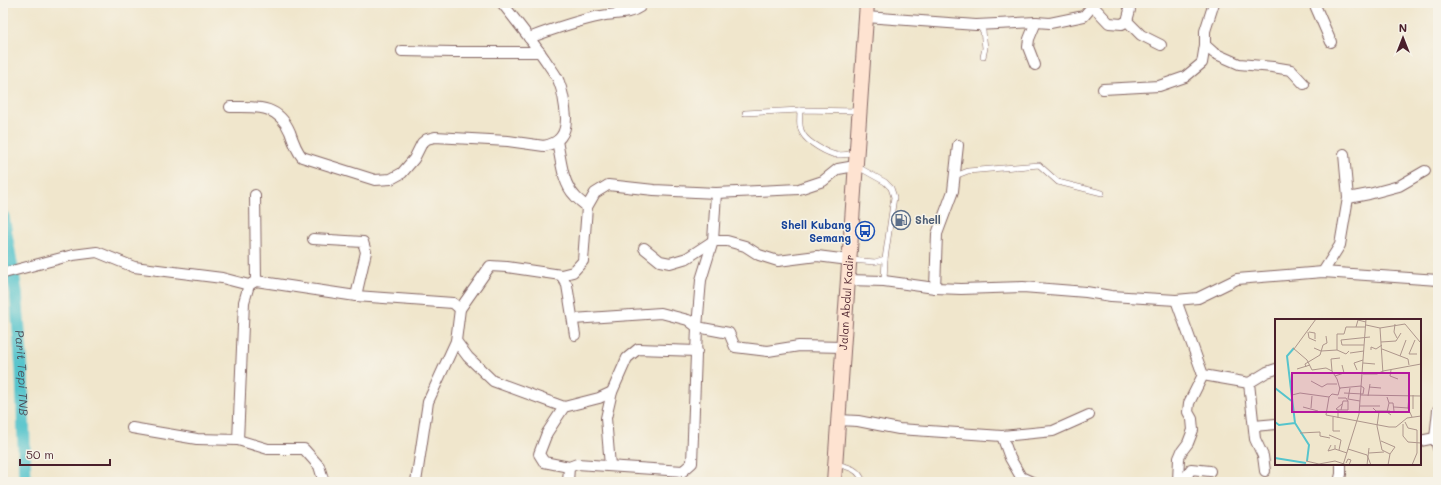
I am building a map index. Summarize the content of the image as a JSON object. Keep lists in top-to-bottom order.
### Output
{
  "streets": {
    "main road": ["Jalan Abdul Kadir"]
  },
  "water": ["Parit Tepi TNB"],
  "places": {
    "fuel station": ["Shell"],
    "bus stop": ["Shell Kubang Semang"]
  },
  "scale_bar": "50 m",
  "north": "top"
}
